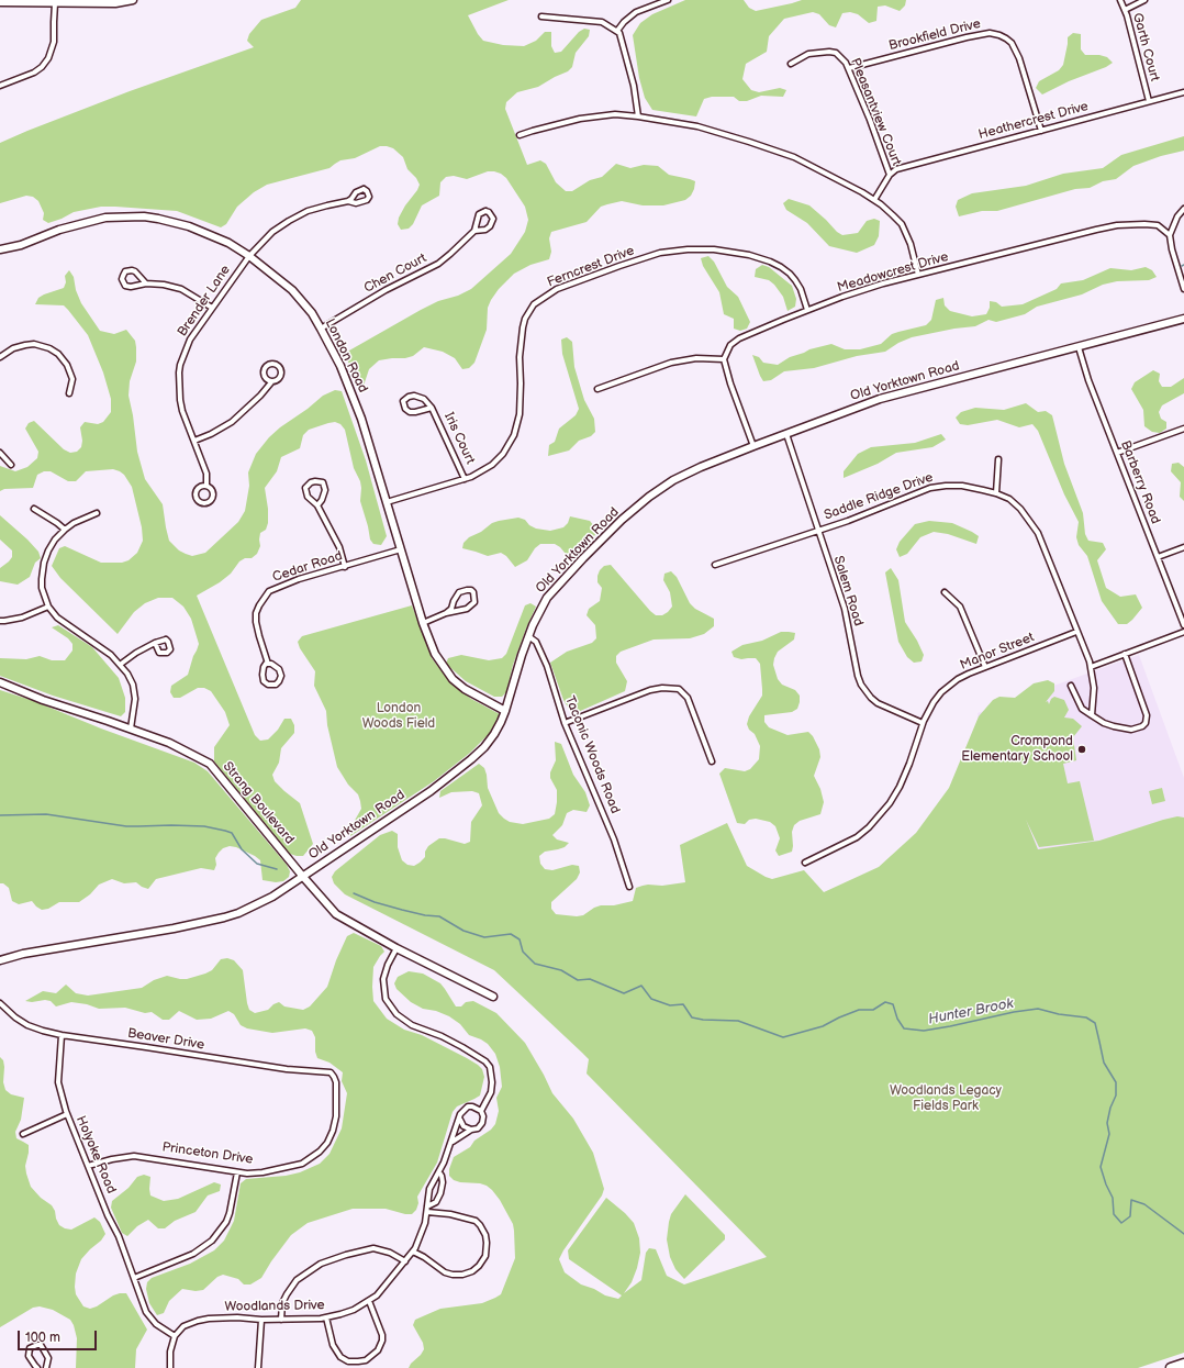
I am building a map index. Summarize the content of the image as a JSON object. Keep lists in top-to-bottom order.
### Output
{
  "streets": {
    "street": [
      "Brookfield Drive",
      "Garth Court",
      "Pleasantview Court",
      "Heathercrest Drive",
      "Ferncrest Drive",
      "Meadowcrest Drive",
      "Chen Court",
      "Brender Lane",
      "London Road",
      "Old Yorktown Road",
      "Iris Court",
      "Barberry Road",
      "Saddle Ridge Drive",
      "Cedar Road",
      "Salem Road",
      "Manor Street",
      "Taconic Woods Road",
      "Strang Boulevard",
      "Beaver Drive",
      "Princeton Drive",
      "Holyoke Road",
      "Woodlands Drive"
    ]
  },
  "crossings": [
    ["Brookfield Drive", "Pleasantview Court"],
    ["Brookfield Drive", "Heathercrest Drive"],
    ["Garth Court", "Heathercrest Drive"],
    ["Pleasantview Court", "Heathercrest Drive"],
    ["Ferncrest Drive", "Meadowcrest Drive"],
    ["Ferncrest Drive", "London Road"],
    ["Ferncrest Drive", "Iris Court"],
    ["Chen Court", "London Road"],
    ["Brender Lane", "London Road"],
    ["London Road", "Old Yorktown Road"],
    ["London Road", "Cedar Road"],
    ["Old Yorktown Road", "Barberry Road"],
    ["Old Yorktown Road", "Salem Road"],
    ["Old Yorktown Road", "Taconic Woods Road"],
    ["Old Yorktown Road", "Strang Boulevard"],
    ["Saddle Ridge Drive", "Salem Road"],
    ["Saddle Ridge Drive", "Manor Street"],
    ["Salem Road", "Manor Street"],
    ["Beaver Drive", "Princeton Drive"],
    ["Beaver Drive", "Holyoke Road"],
    ["Princeton Drive", "Holyoke Road"],
    ["Holyoke Road", "Woodlands Drive"]
  ],
  "water": ["Hunter Brook"],
  "parks": ["London Woods Field", "Woodlands Legacy Fields Park"],
  "places": ["Crompond Elementary School"],
  "scale_bar": "100 m"
}
